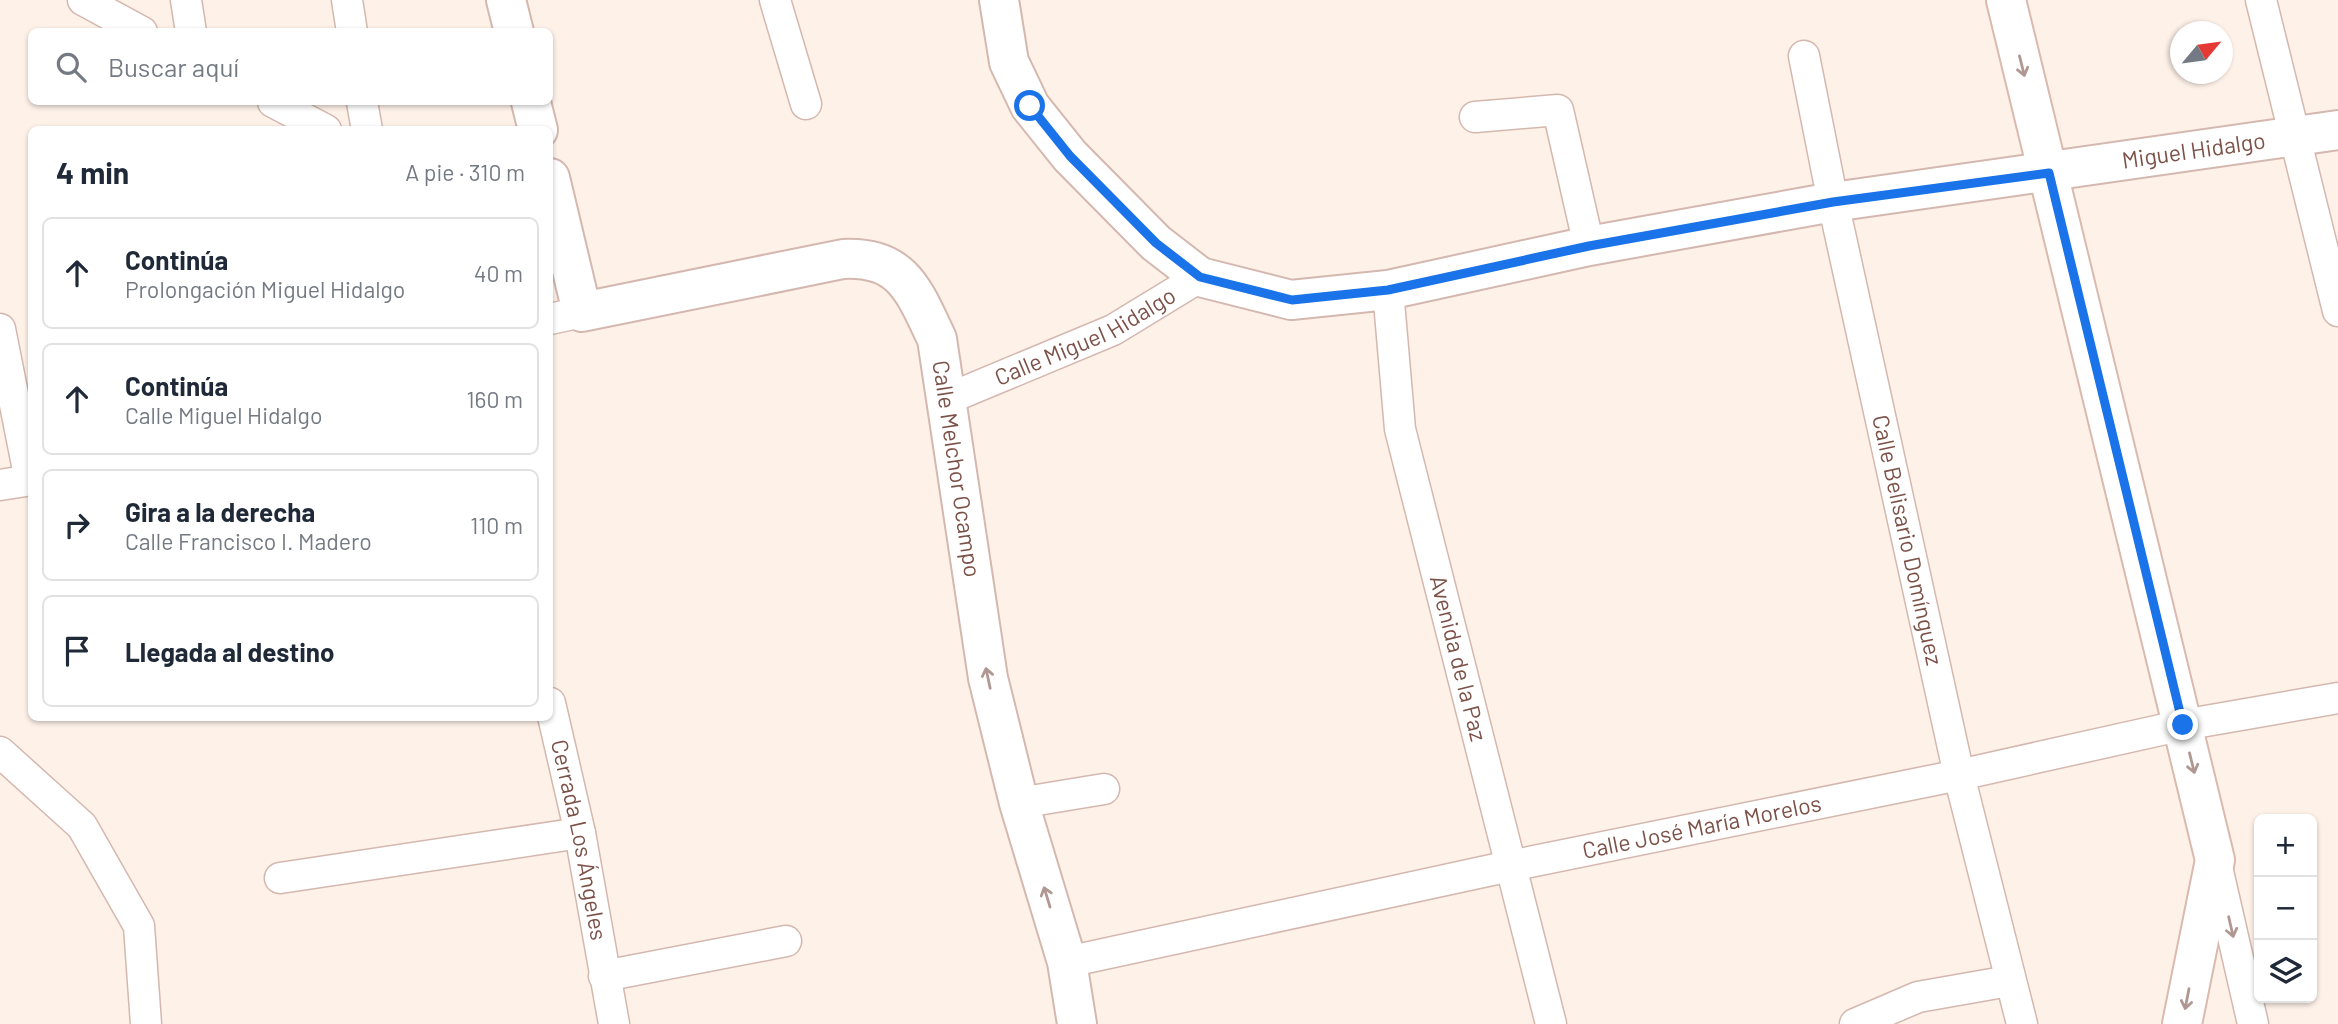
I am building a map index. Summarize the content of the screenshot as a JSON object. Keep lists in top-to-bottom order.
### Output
{
  "streets": {
    "street": [
      "Miguel Hidalgo",
      "Calle Miguel Hidalgo",
      "Calle Melchor Ocampo",
      "Calle Belisario Domínguez",
      "Avenida de la Paz",
      "Calle José María Morelos",
      "Cerrada Los Ángeles"
    ]
  },
  "crossings": [
    ["Miguel Hidalgo", "Calle Miguel Hidalgo"],
    ["Calle Miguel Hidalgo", "Calle Melchor Ocampo"],
    ["Calle Miguel Hidalgo", "Calle Belisario Domínguez"],
    ["Calle Miguel Hidalgo", "Avenida de la Paz"],
    ["Calle Melchor Ocampo", "Calle José María Morelos"],
    ["Calle Belisario Domínguez", "Calle José María Morelos"],
    ["Avenida de la Paz", "Calle José María Morelos"]
  ],
  "one_way": ["Calle Melchor Ocampo"],
  "north": "top right",
  "page": {
    "search": "Buscar aquí",
    "heading": ["4 min", "A pie · 310 m"],
    "list": [
      ["Continúa", "Prolongación Miguel Hidalgo", "40 m"],
      ["Continúa", "Calle Miguel Hidalgo", "160 m"],
      ["Gira a la derecha", "Calle Francisco I. Madero", "110 m"],
      "Llegada al destino"
    ],
    "map_buttons": ["+", "−"]
  }
}
